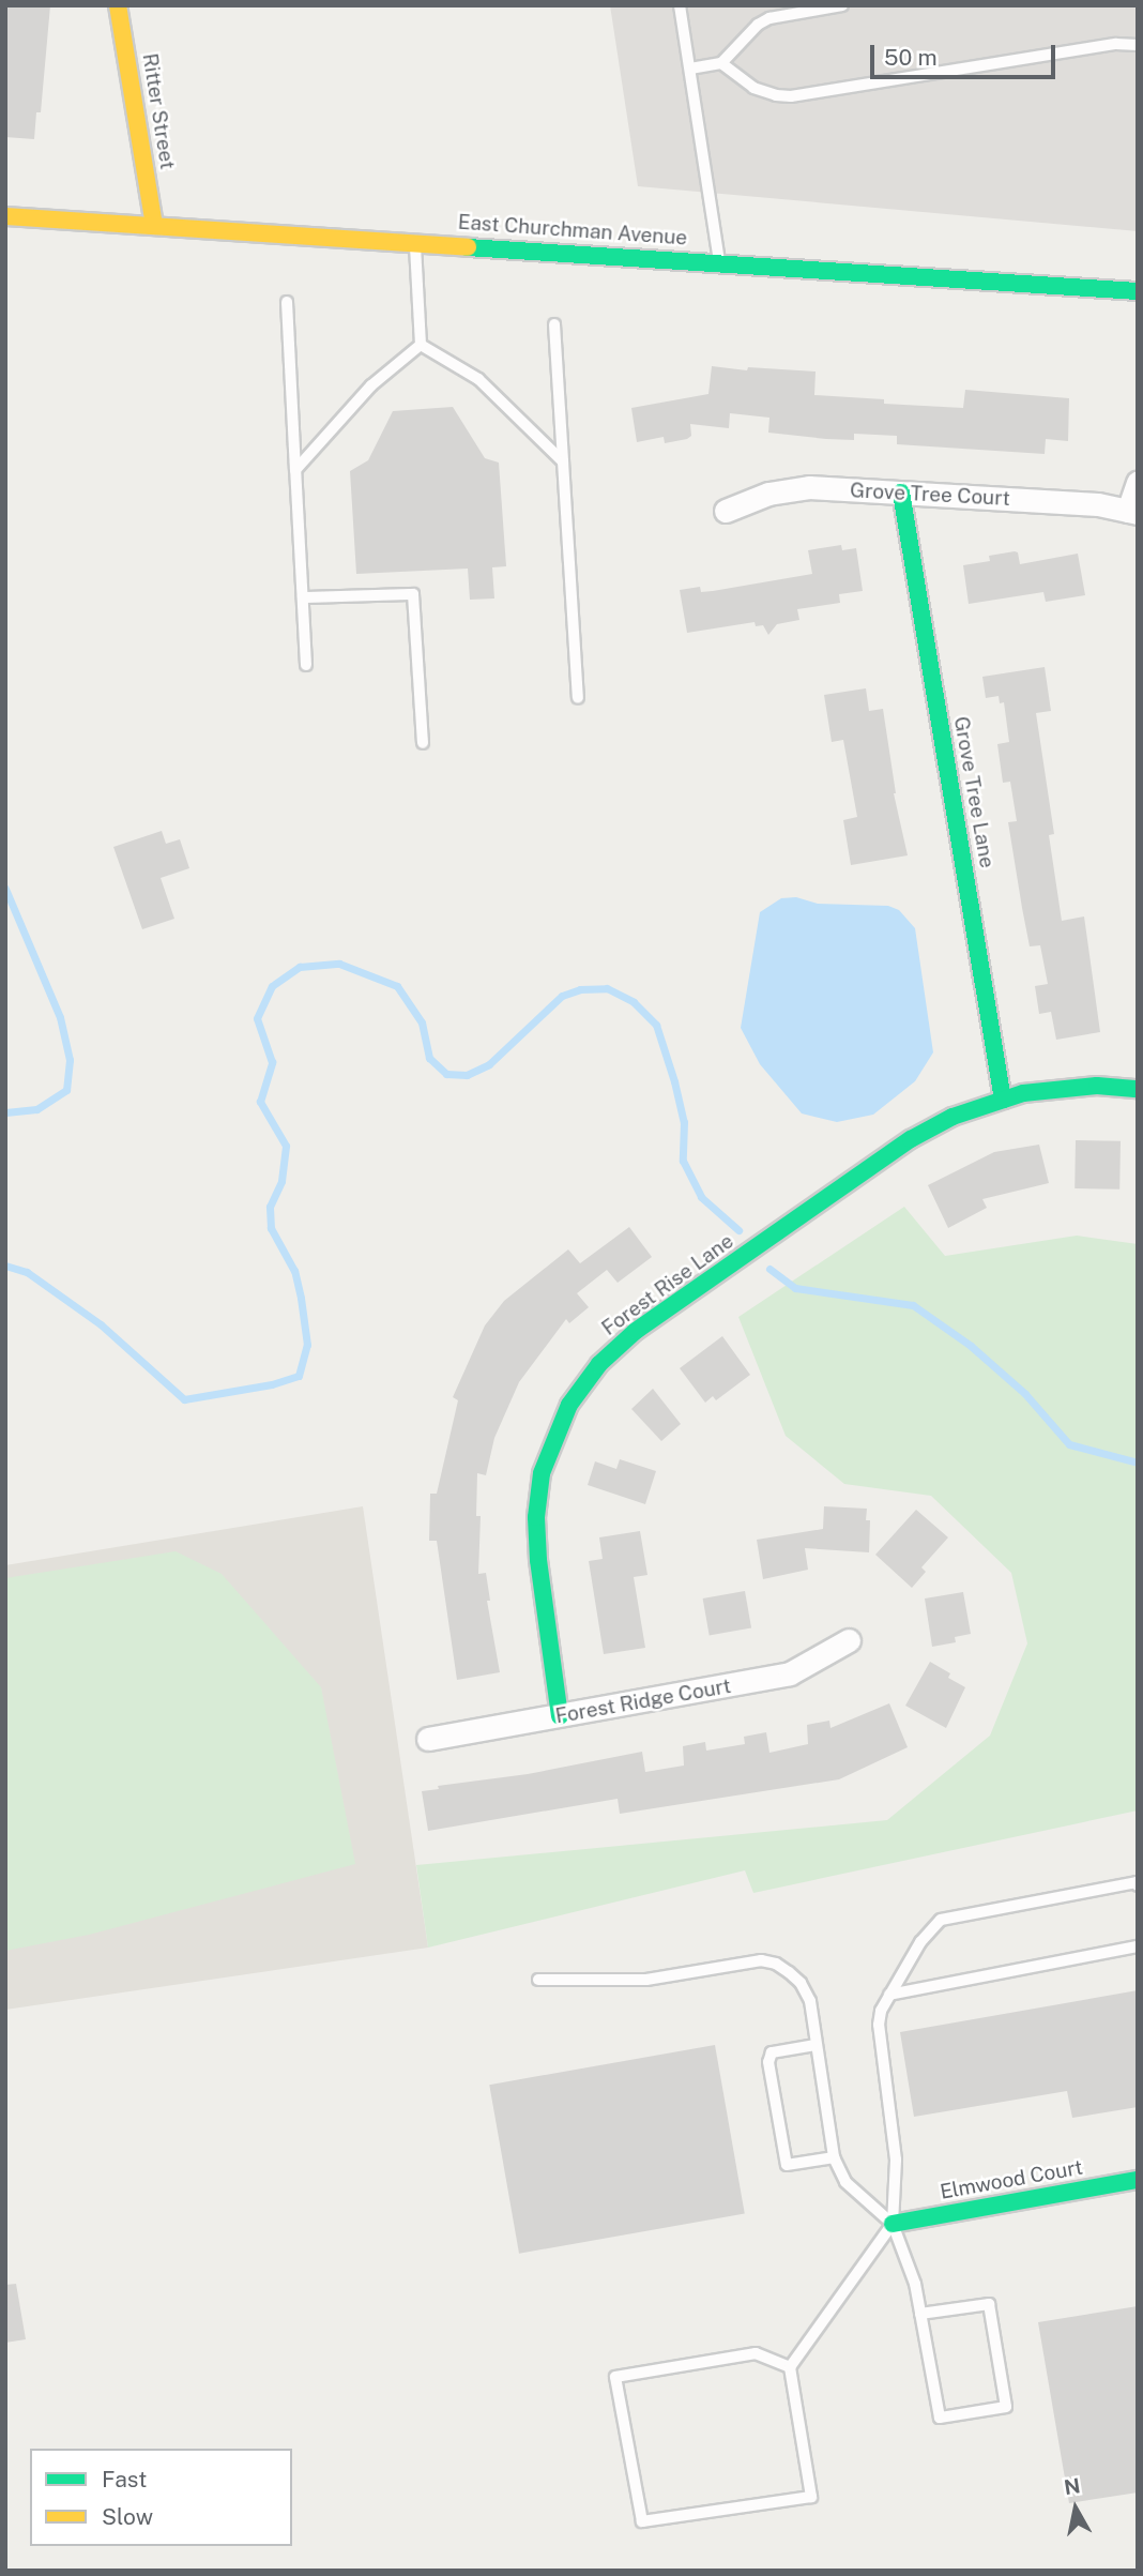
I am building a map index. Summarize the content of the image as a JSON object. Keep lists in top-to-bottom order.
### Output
{
  "streets": {
    "street": [
      "Ritter Street",
      "East Churchman Avenue",
      "Grove Tree Court",
      "Grove Tree Lane",
      "Forest Rise Lane",
      "Forest Ridge Court",
      "Elmwood Court"
    ]
  },
  "crossings": [
    ["Ritter Street", "East Churchman Avenue"],
    ["Grove Tree Court", "Grove Tree Lane"],
    ["Grove Tree Lane", "Forest Rise Lane"],
    ["Forest Rise Lane", "Forest Ridge Court"]
  ],
  "legend": ["Fast", "Slow"],
  "scale_bar": "50 m",
  "north": "top"
}
